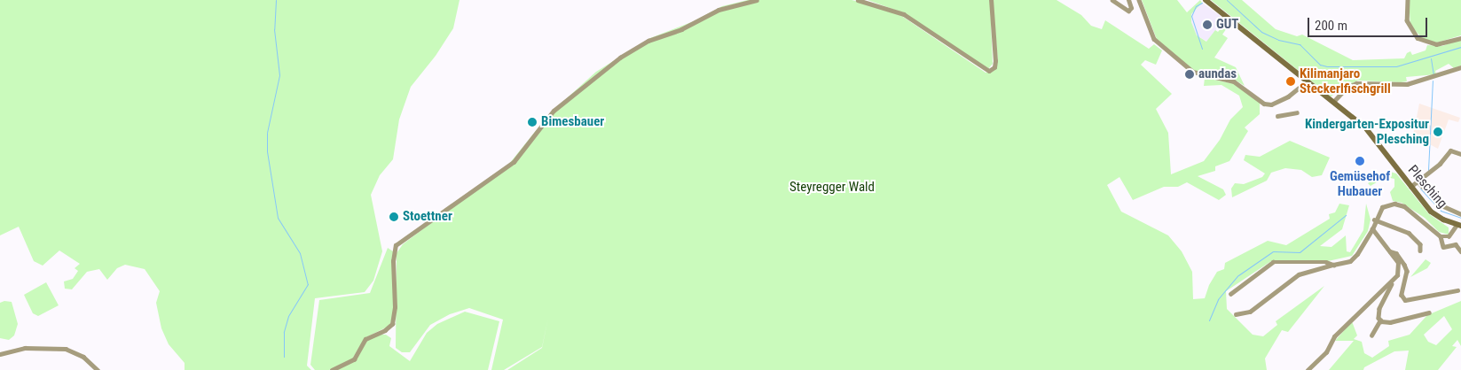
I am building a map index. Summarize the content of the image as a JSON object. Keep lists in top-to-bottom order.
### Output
{
  "streets": {
    "main road": ["Plesching"]
  },
  "parks": ["Steyregger Wald"],
  "places": [
    "GUT",
    "aundas",
    "Kilimanjaro Steckerlfischgrill",
    "Bimesbauer",
    "Kindergarten-Expositur Plesching",
    "Gemüsehof Hubauer",
    "Stoettner"
  ],
  "scale_bar": "200 m"
}
